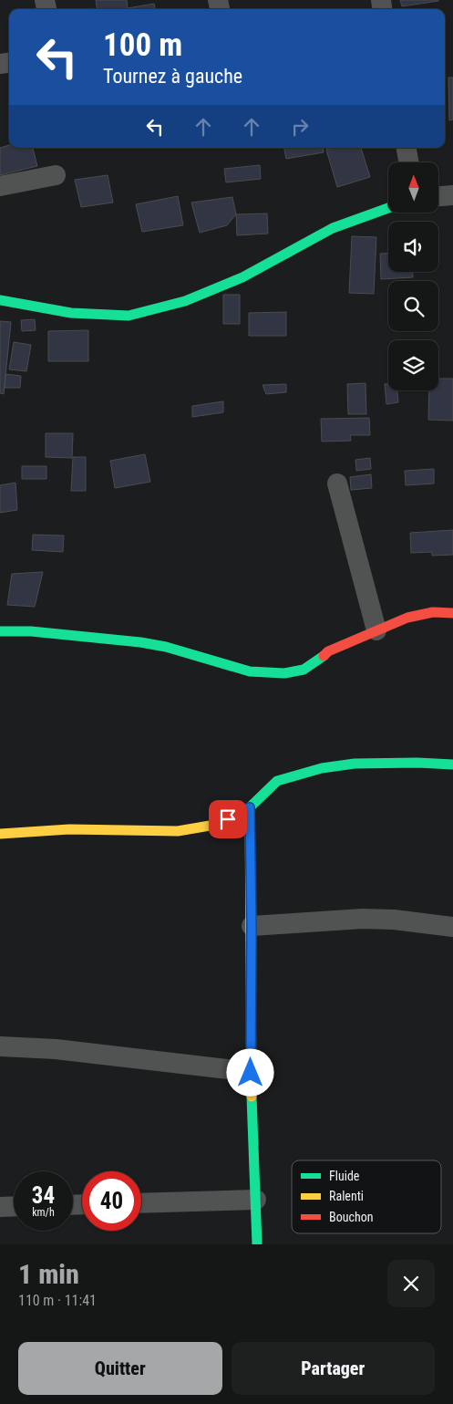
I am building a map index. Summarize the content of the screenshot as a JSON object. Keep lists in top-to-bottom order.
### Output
{
  "legend": ["Fluide", "Ralenti", "Bouchon"],
  "north": "top",
  "page": {
    "turn": ["100 m", "Tournez à gauche"],
    "speed": "34 km/h",
    "limit": "40",
    "heading": ["1 min", "110 m · 11:41"],
    "buttons": ["Quitter", "Partager"]
  }
}
